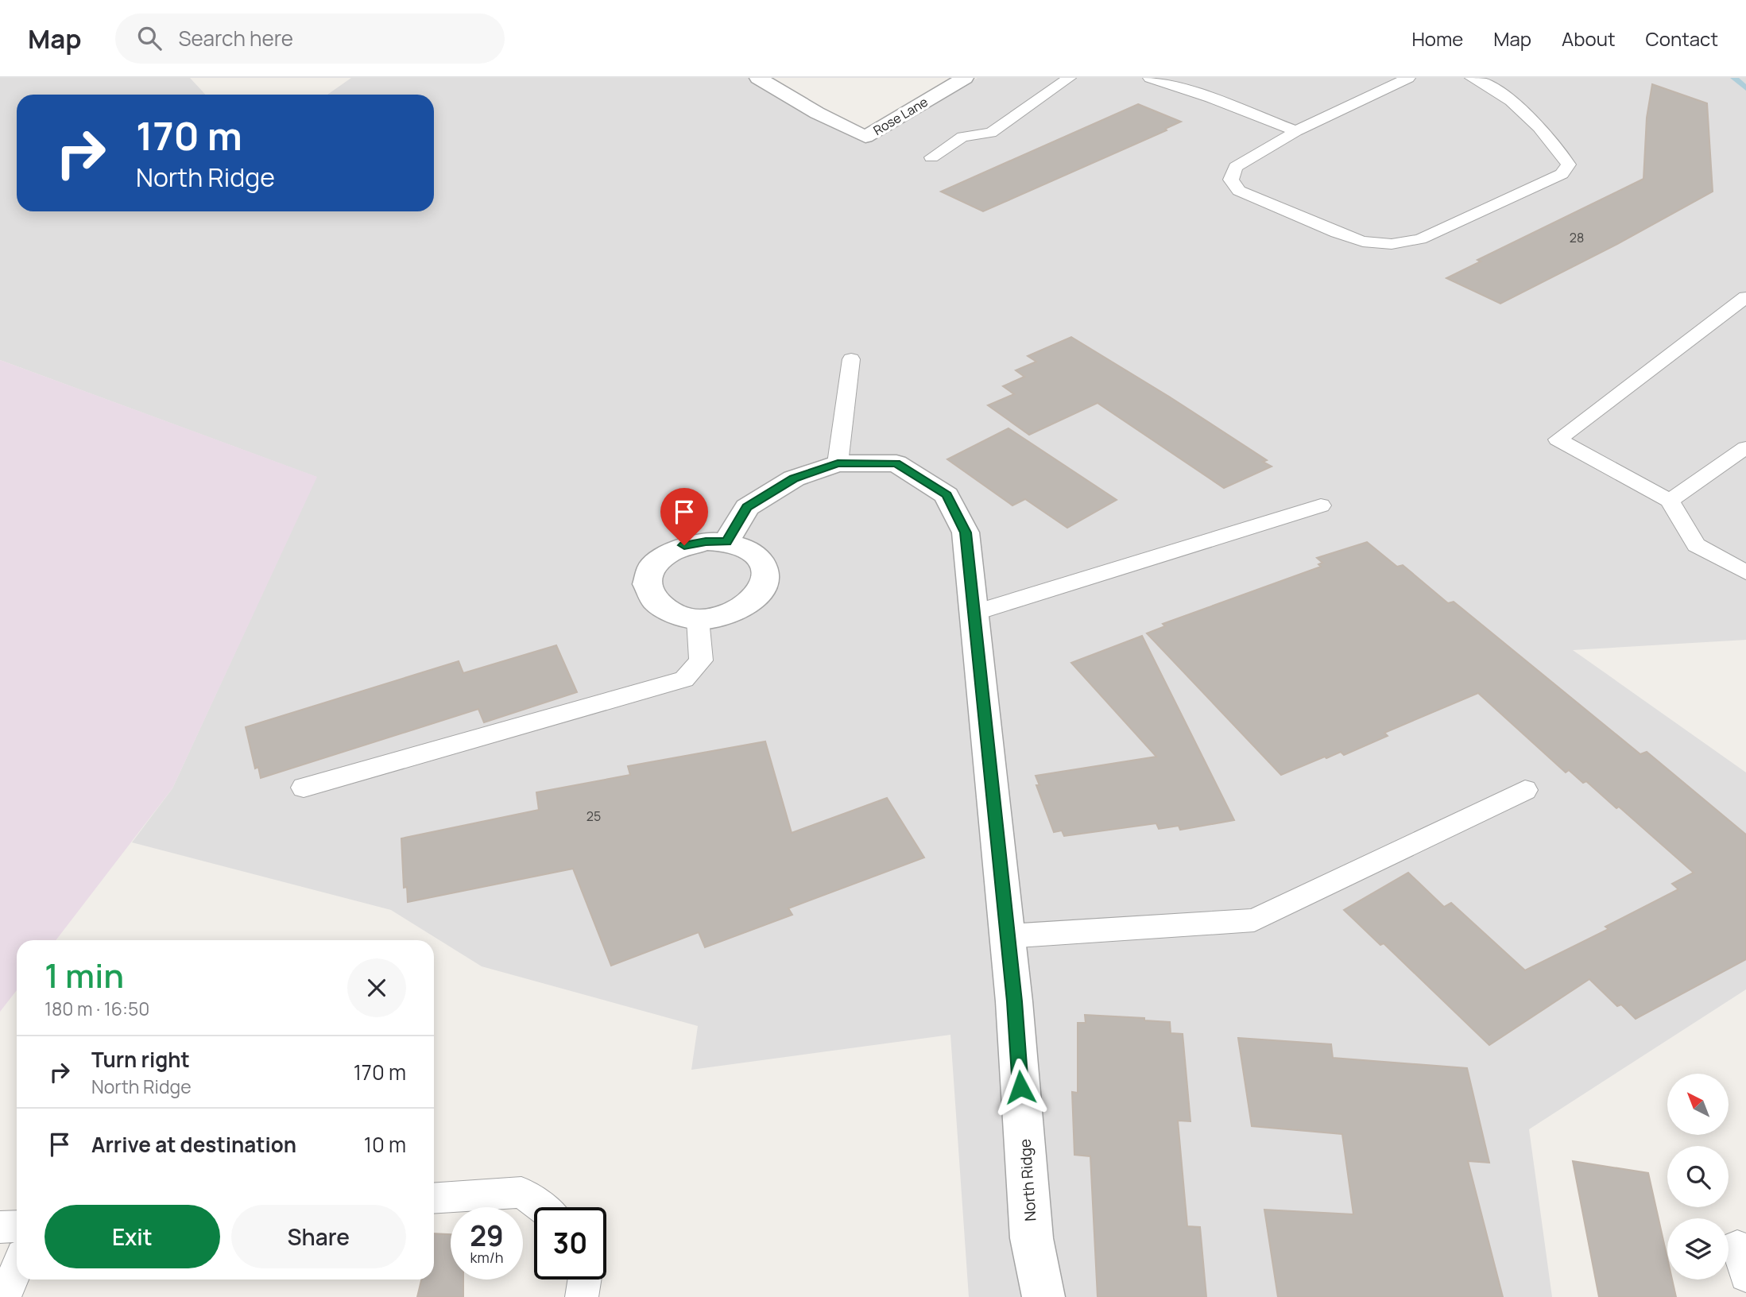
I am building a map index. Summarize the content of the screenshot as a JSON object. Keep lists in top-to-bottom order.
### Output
{
  "streets": {
    "street": ["Rose Lane", "North Ridge"]
  },
  "house_numbers": ["28", "25"],
  "north": "top left",
  "page": {
    "header": "Map",
    "search": "Search here",
    "nav": [
      "Home",
      "Map",
      "About",
      "Contact"
    ],
    "turn": ["170 m", "North Ridge"],
    "heading": ["1 min", "180 m · 16:50"],
    "list": [
      {
        "name": "Turn right",
        "note": "North Ridge",
        "value": "170 m"
      },
      {
        "name": "Arrive at destination",
        "value": "10 m"
      }
    ],
    "buttons": ["Exit", "Share"],
    "speed": "29 km/h",
    "limit": "30"
  }
}
